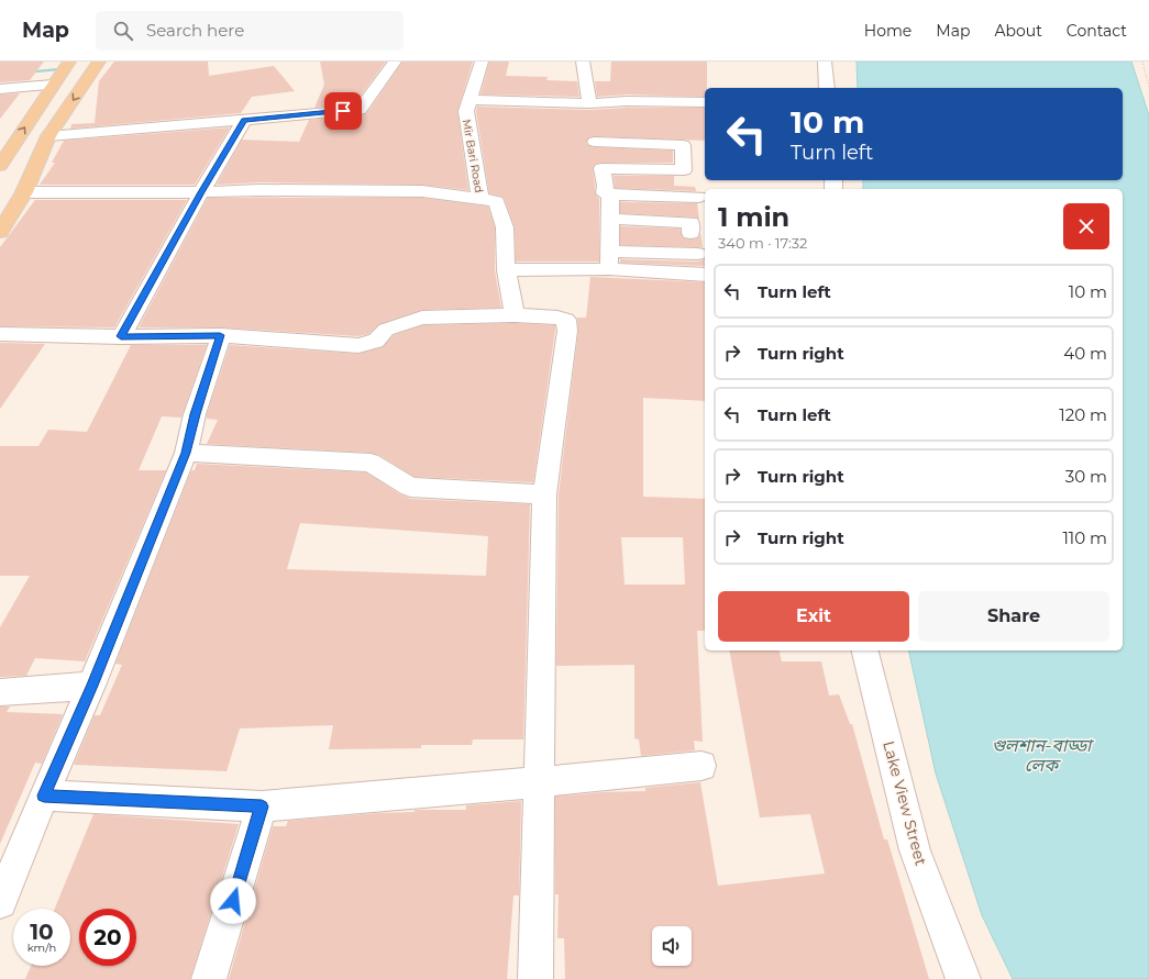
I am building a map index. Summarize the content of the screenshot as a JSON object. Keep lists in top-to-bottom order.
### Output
{
  "streets": {
    "street": ["Mir Bari Road", "Lake View Street"]
  },
  "water": ["গুলশান-বাড্ডা লেক"],
  "page": {
    "header": "Map",
    "search": "Search here",
    "nav": [
      "Home",
      "Map",
      "About",
      "Contact"
    ],
    "turn": ["10 m", "Turn left"],
    "heading": ["1 min", "340 m · 17:32"],
    "list": [
      {
        "name": "Turn left",
        "value": "10 m"
      },
      {
        "name": "Turn right",
        "value": "40 m"
      },
      {
        "name": "Turn left",
        "value": "120 m"
      },
      {
        "name": "Turn right",
        "value": "30 m"
      },
      {
        "name": "Turn right",
        "value": "110 m"
      }
    ],
    "buttons": ["Exit", "Share"],
    "speed": "10 km/h",
    "limit": "20"
  }
}
